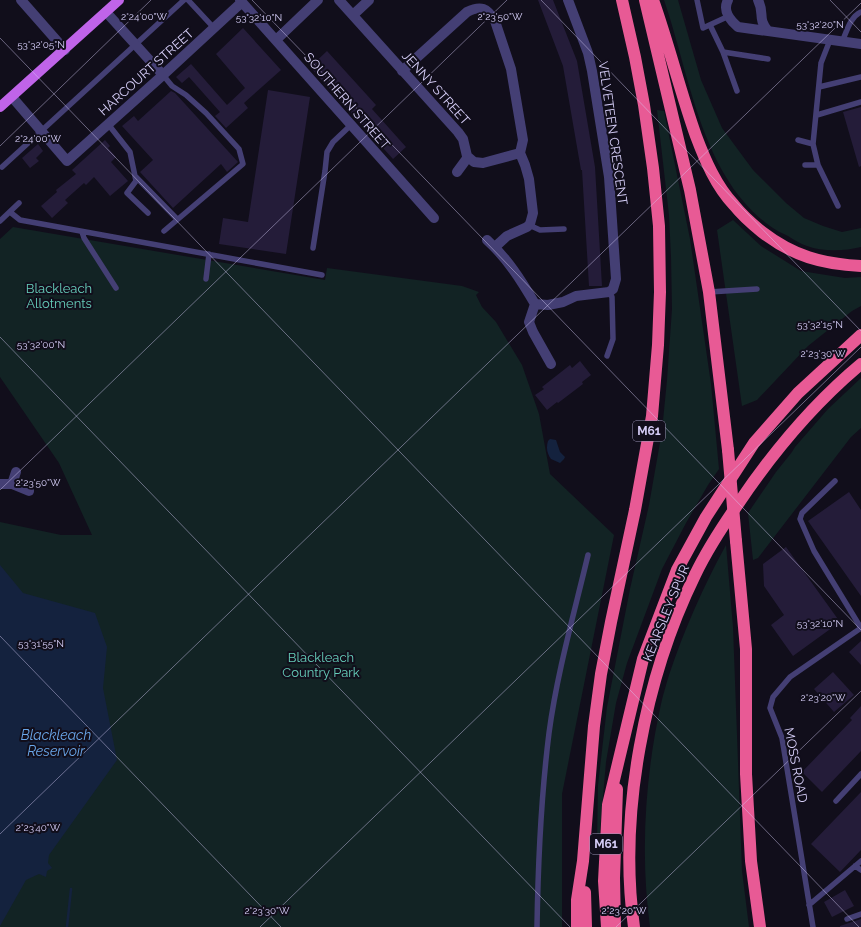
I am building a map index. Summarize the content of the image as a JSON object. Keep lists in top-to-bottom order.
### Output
{
  "streets": {
    "highway": ["M61", "KEARSLEY SPUR"],
    "street": [
      "HARCOURT STREET",
      "JENNY STREET",
      "SOUTHERN STREET",
      "VELVETEEN CRESCENT"
    ],
    "lane": ["MOSS ROAD"]
  },
  "crossings": [
    ["HARCOURT STREET", "SOUTHERN STREET"],
    ["M61", "KEARSLEY SPUR"]
  ],
  "water": ["Blackleach Reservoir"],
  "parks": ["Blackleach Allotments", "Blackleach Country Park"],
  "coordinates": [
    "2°24'00\"W",
    "2°23'50\"W",
    "53°32'10\"N",
    "53°32'20\"N",
    "53°32'05\"N",
    "53°32'15\"N",
    "53°32'00\"N",
    "2°23'30\"W",
    "53°31'55\"N",
    "2°23'20\"W",
    "2°23'40\"W"
  ]
}
